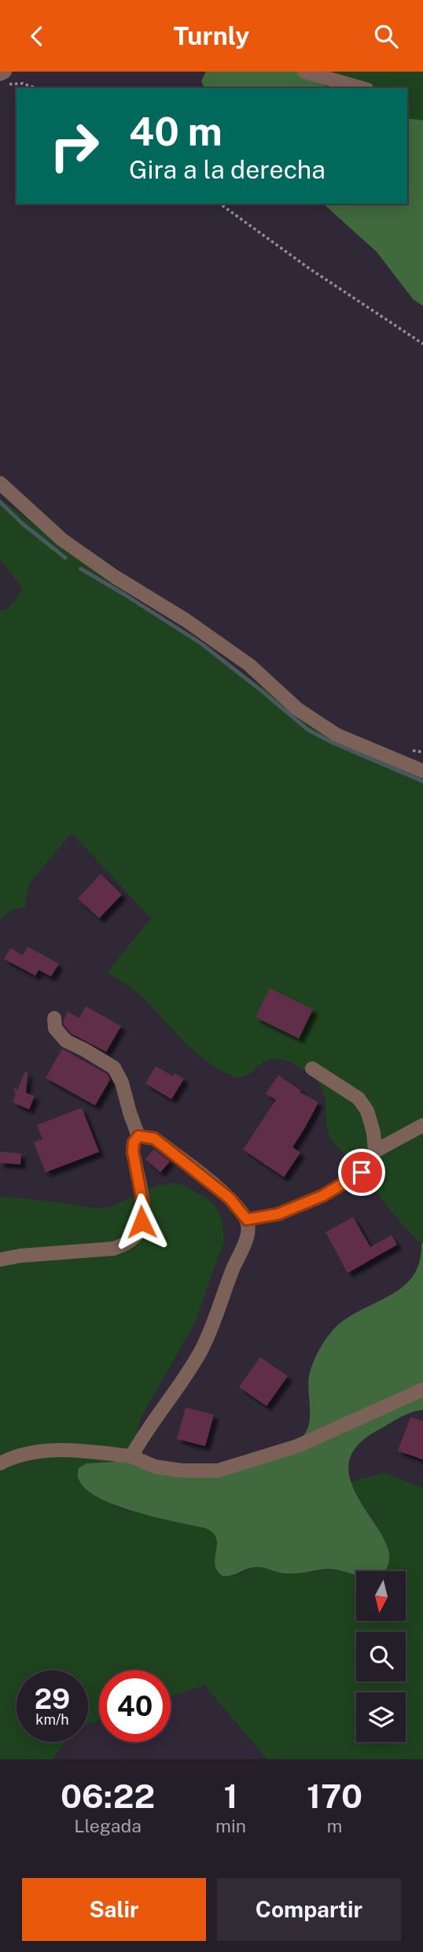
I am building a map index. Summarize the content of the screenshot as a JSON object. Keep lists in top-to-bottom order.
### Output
{
  "north": "bottom",
  "page": {
    "header": "Turnly",
    "turn": ["40 m", "Gira a la derecha"],
    "speed": "29 km/h",
    "limit": "40",
    "eta": [
      "06:22",
      "Llegada",
      "1",
      "min",
      "170",
      "m"
    ],
    "buttons": ["Salir", "Compartir"]
  }
}
